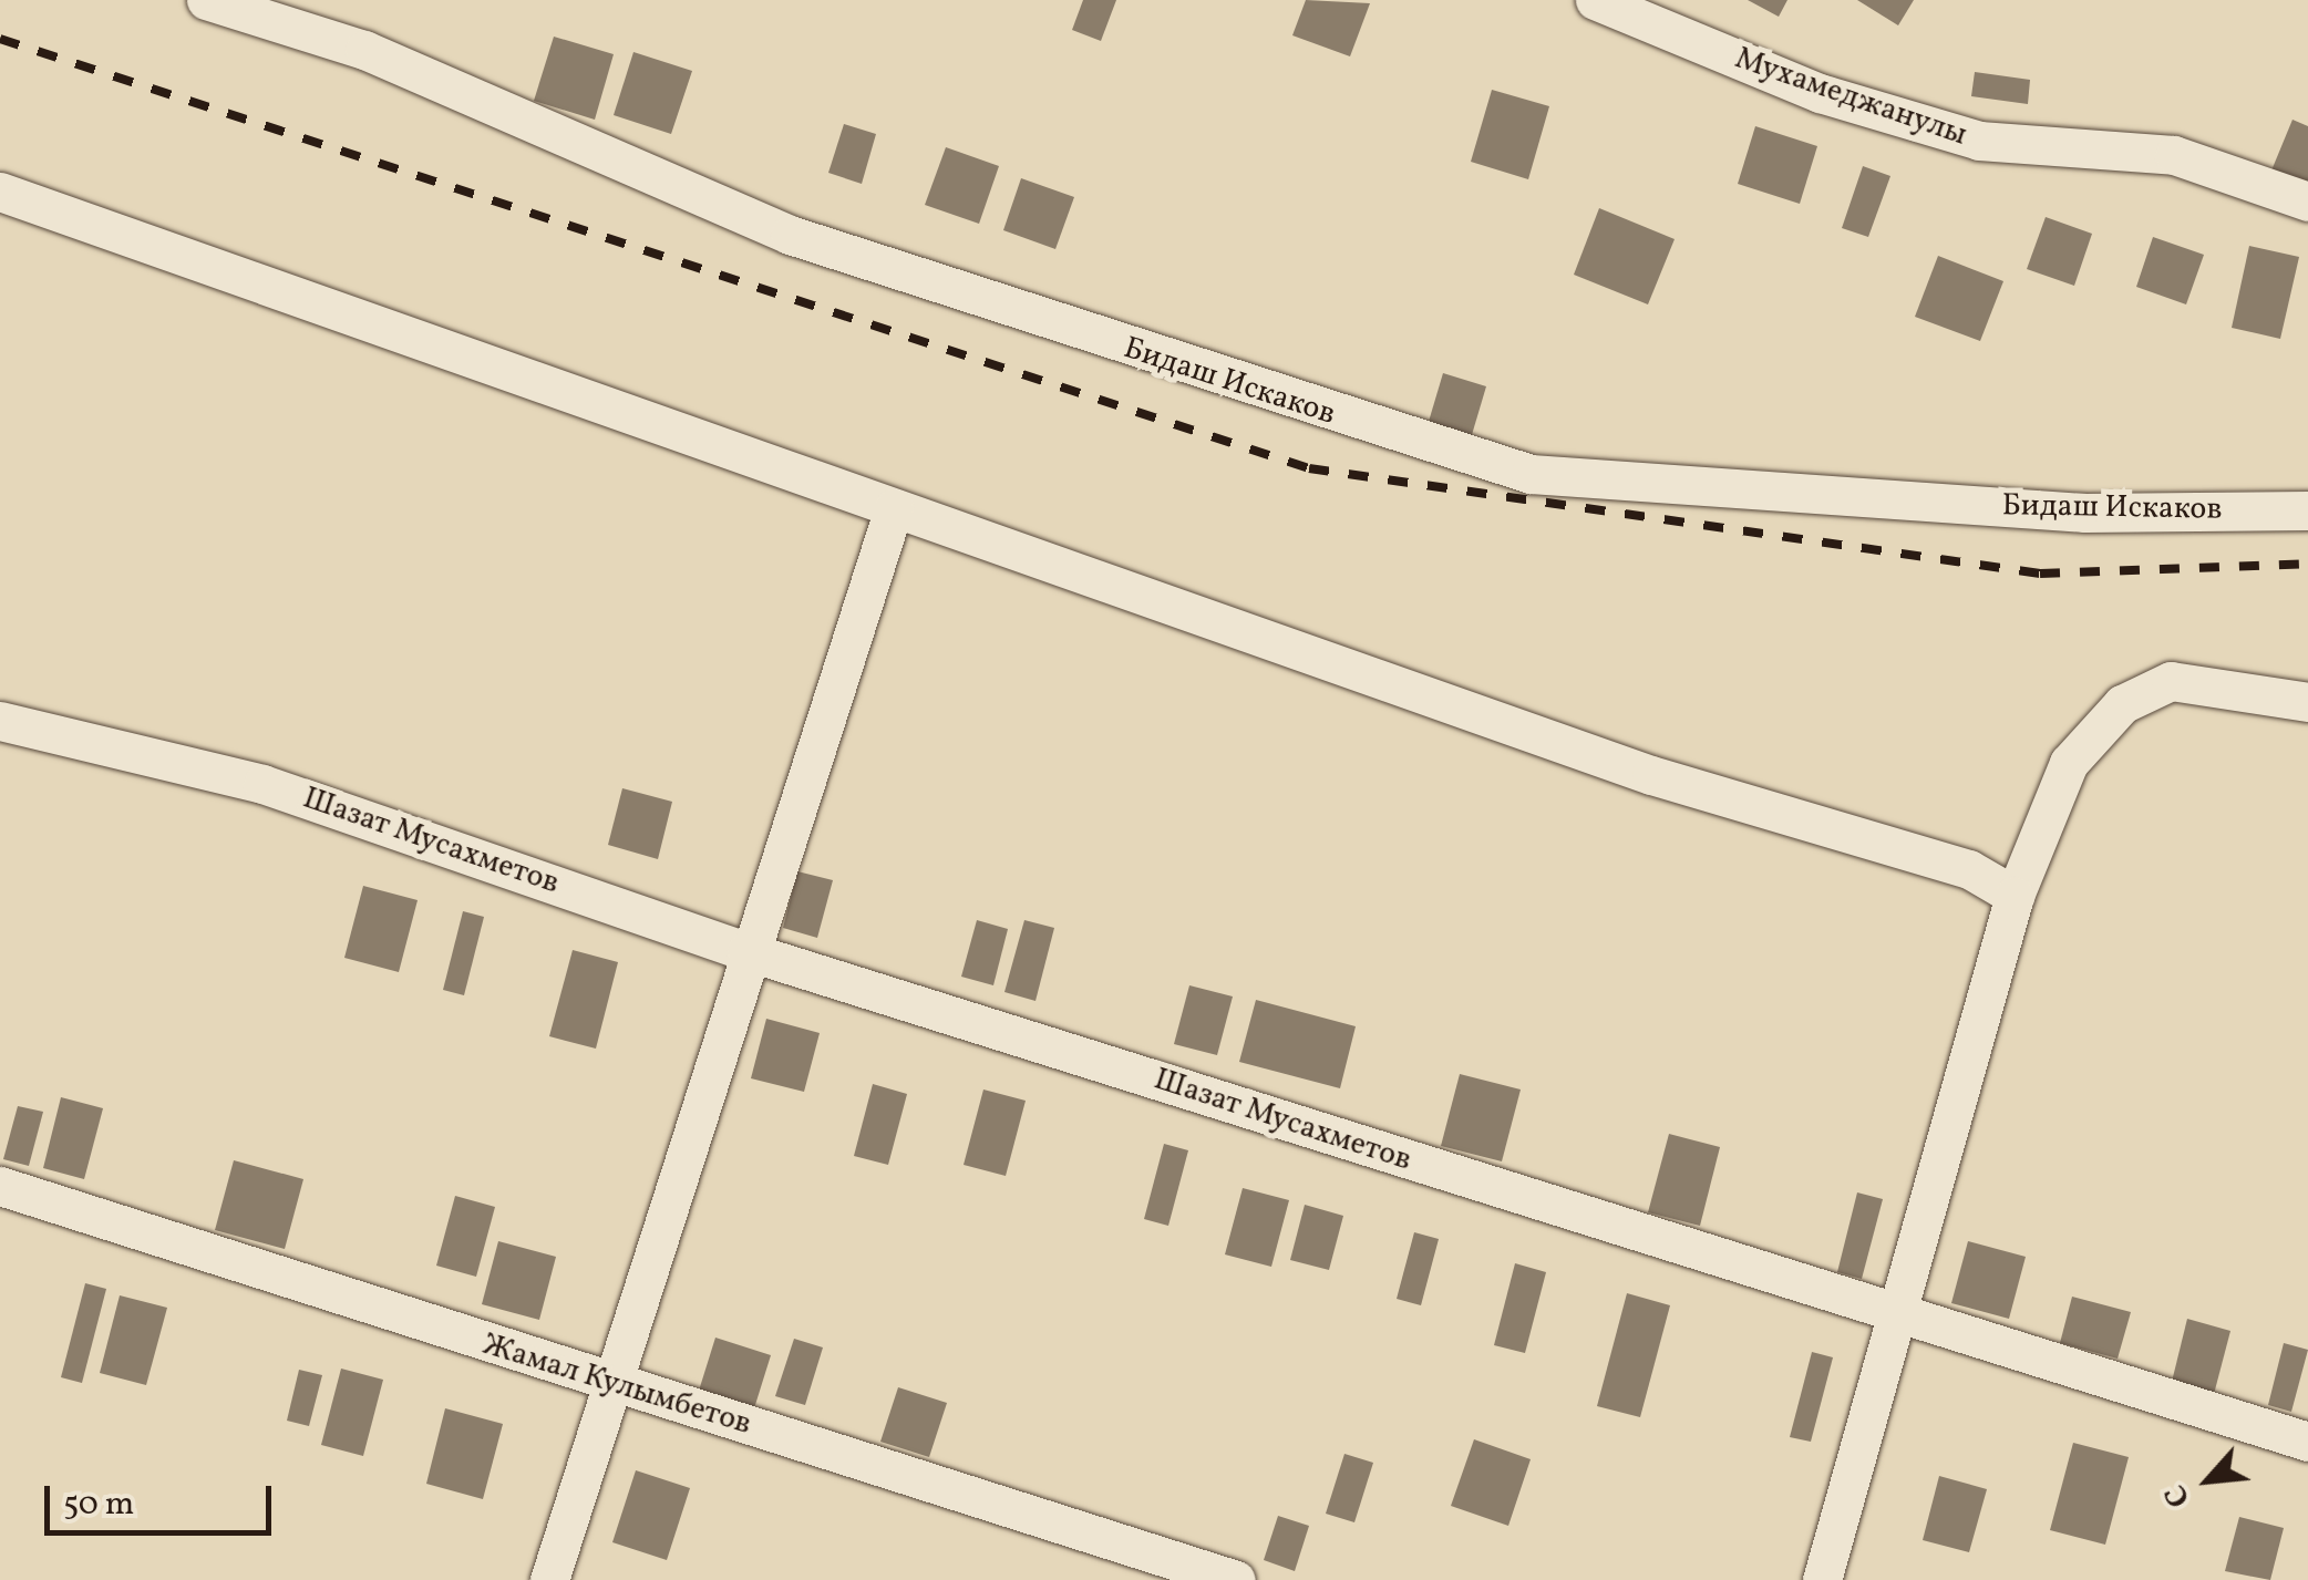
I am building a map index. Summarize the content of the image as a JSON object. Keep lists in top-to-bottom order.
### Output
{
  "streets": {
    "street": [
      "Мухамеджанулы",
      "Бидаш Искаков",
      "Шазат Мусахметов",
      "Жамал Кулымбетов"
    ]
  },
  "scale_bar": "50 m",
  "north": "bottom left"
}
